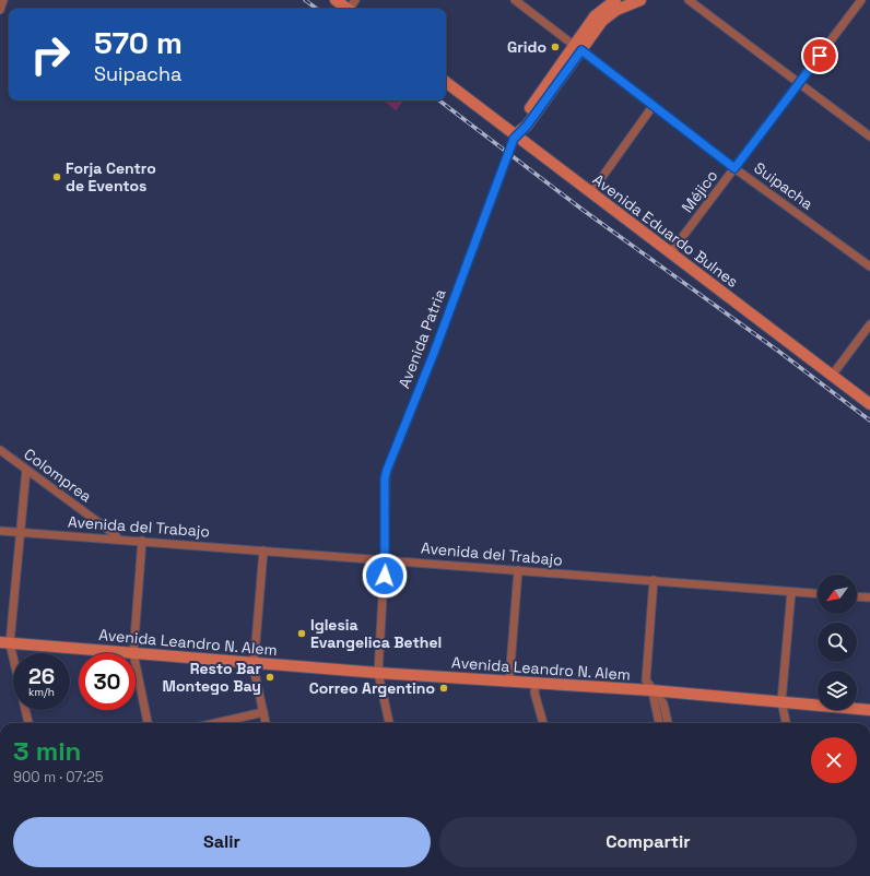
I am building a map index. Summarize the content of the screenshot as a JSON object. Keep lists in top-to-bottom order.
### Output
{
  "streets": {
    "main road": ["Avenida Eduardo Bulnes", "Avenida Patria", "Avenida Leandro N. Alem"],
    "street": [
      "Suipacha",
      "Méjico",
      "Colomprea",
      "Avenida del Trabajo"
    ]
  },
  "crossings": [
    ["Suipacha", "Méjico"],
    ["Suipacha", "Avenida Patria"],
    ["Méjico", "Avenida Eduardo Bulnes"],
    ["Avenida Eduardo Bulnes", "Avenida Patria"],
    ["Avenida Patria", "Avenida del Trabajo"],
    ["Avenida Patria", "Avenida Leandro N. Alem"],
    ["Colomprea", "Avenida del Trabajo"]
  ],
  "places": [
    "Grido",
    "Forja Centro de Eventos",
    "Iglesia Evangelica Bethel",
    "Resto Bar Montego Bay",
    "Correo Argentino"
  ],
  "north": "bottom left",
  "page": {
    "turn": ["570 m", "Suipacha"],
    "speed": "26 km/h",
    "limit": "30",
    "heading": ["3 min", "900 m · 07:25"],
    "buttons": ["Salir", "Compartir"]
  }
}
